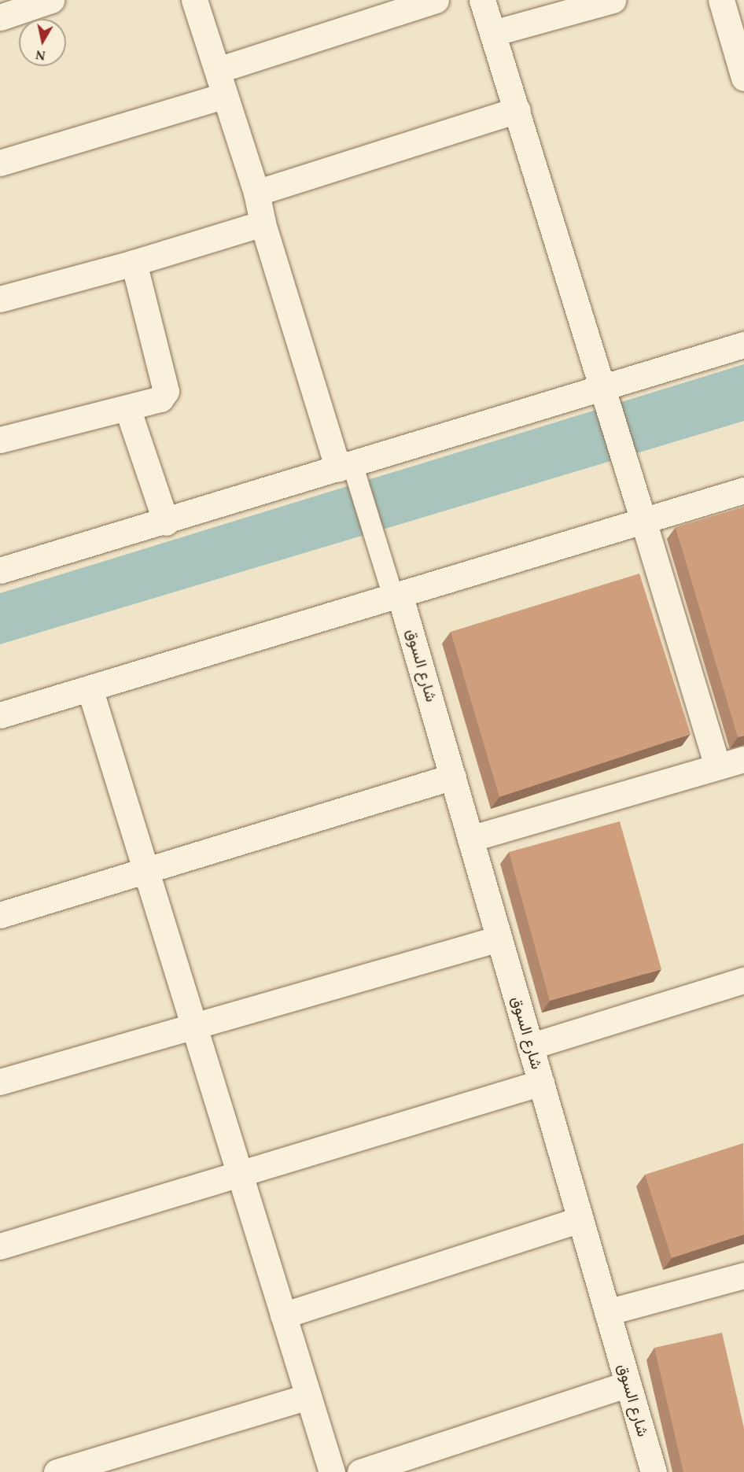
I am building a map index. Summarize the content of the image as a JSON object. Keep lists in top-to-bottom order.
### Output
{
  "streets": {
    "street": ["شارع السوق"]
  },
  "north": "bottom"
}
